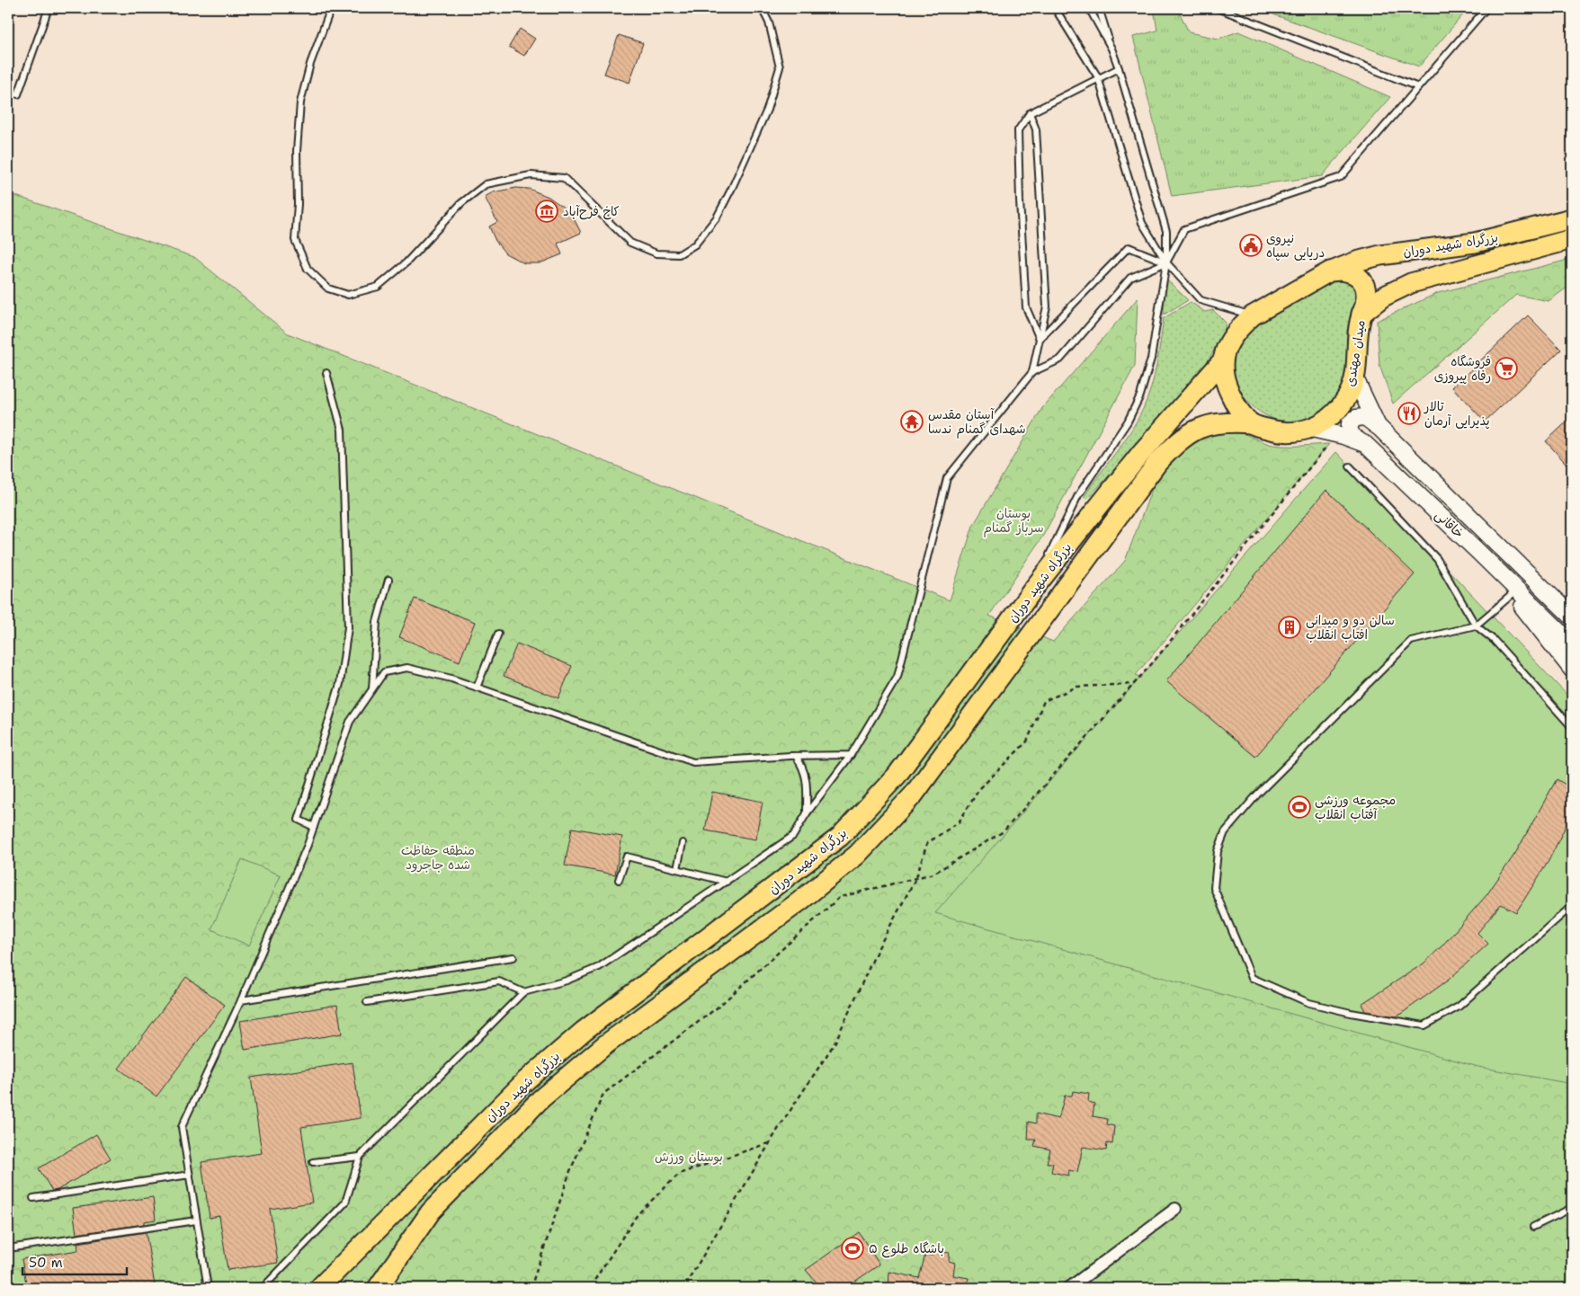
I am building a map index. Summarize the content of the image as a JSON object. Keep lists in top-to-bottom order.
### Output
{
  "streets": {
    "highway": ["بزرگراه شهید دوران", "میدان مهتدی"],
    "main road": ["خاقانی"]
  },
  "crossings": [
    ["بزرگراه شهید دوران", "میدان مهتدی"],
    ["بزرگراه شهید دوران", "خاقانی"],
    ["میدان مهتدی", "خاقانی"]
  ],
  "parks": ["بوستان سرباز گمنام", "منطقه حفاظت شده جاجرود", "بوستان ورزش"],
  "places": {
    "museum": ["کاخ فرح‌آباد"],
    "public building": ["نیروی دریایی سپاه"],
    "supermarket": ["فروشگاه رفاه پیروزی"],
    "restaurant": ["تالار پذیرایی آرمان"],
    "temple": ["آستان مقدس شهدای گمنام ندسا"],
    "building": ["سالن دو و میدانی افتاب انقلاب"],
    "sports": ["مجموعه ورزشی آفتاب انقلاب", "باشگاه طلوع ۵"]
  },
  "scale_bar": "50 m"
}
